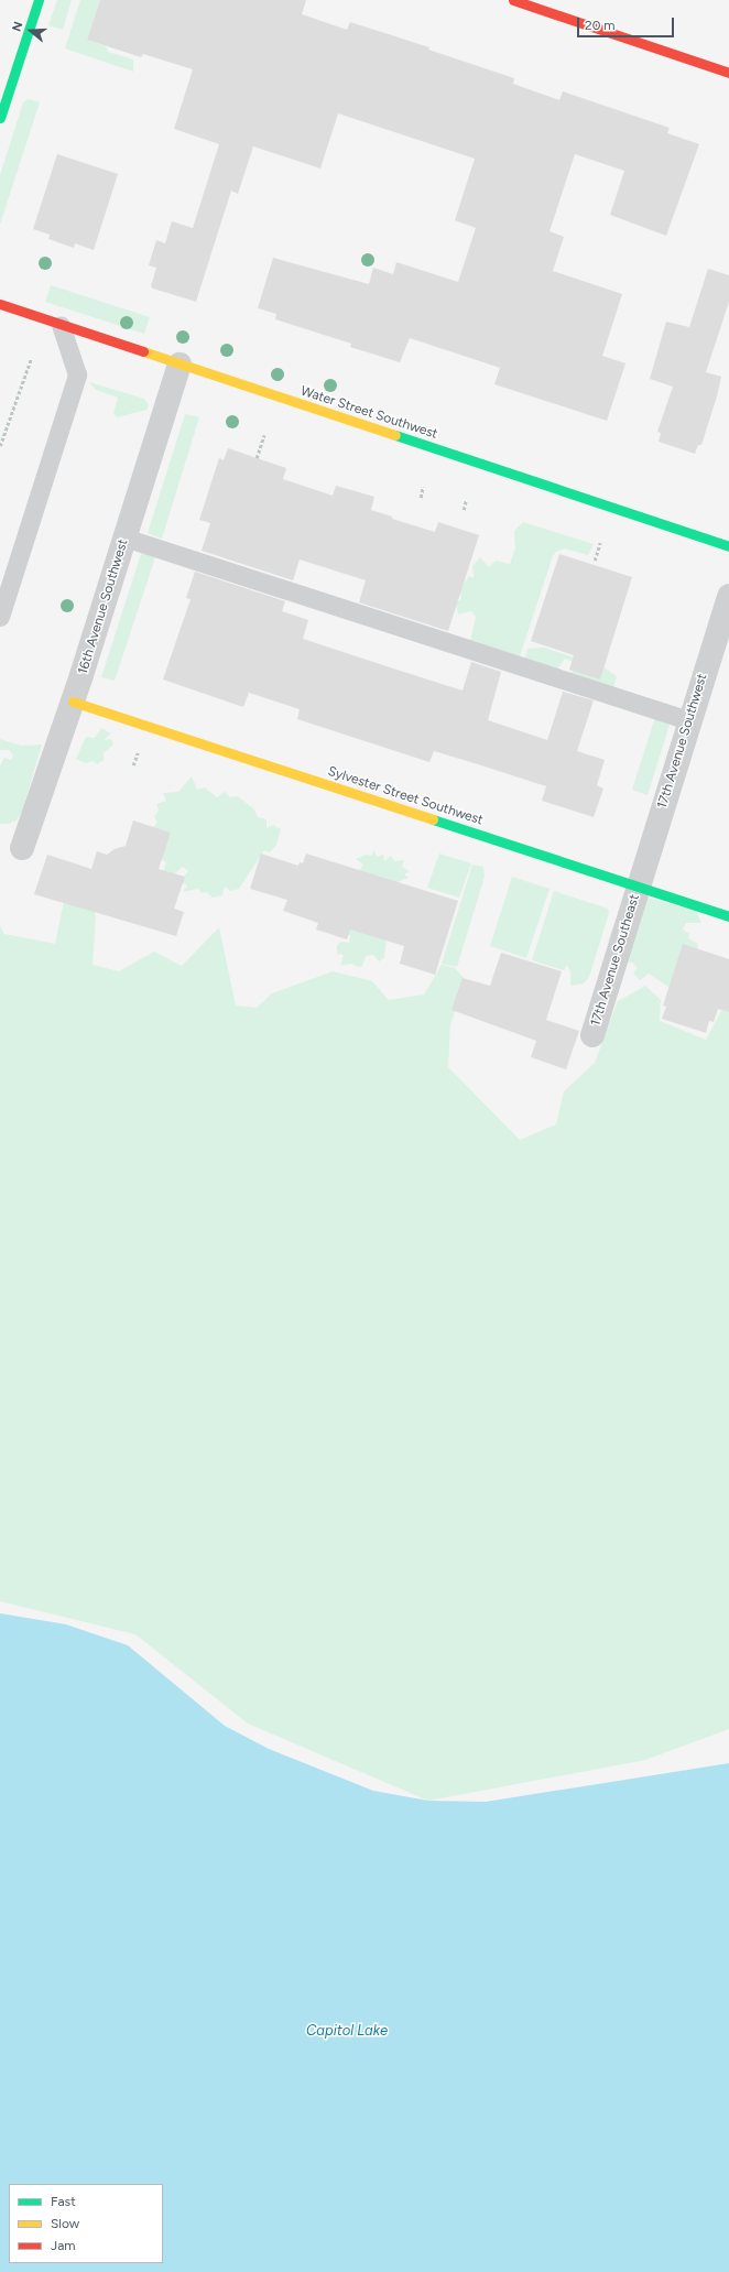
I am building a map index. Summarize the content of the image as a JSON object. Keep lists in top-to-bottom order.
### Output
{
  "streets": {
    "street": [
      "Water Street Southwest",
      "16th Avenue Southwest",
      "17th Avenue Southwest",
      "Sylvester Street Southwest",
      "17th Avenue Southeast"
    ]
  },
  "crossings": [
    ["Water Street Southwest", "16th Avenue Southwest"],
    ["16th Avenue Southwest", "Sylvester Street Southwest"],
    ["17th Avenue Southwest", "Sylvester Street Southwest"],
    ["17th Avenue Southwest", "17th Avenue Southeast"],
    ["Sylvester Street Southwest", "17th Avenue Southeast"]
  ],
  "water": ["Capitol Lake"],
  "legend": ["Fast", "Slow", "Jam"],
  "scale_bar": "20 m",
  "north": "left"
}
